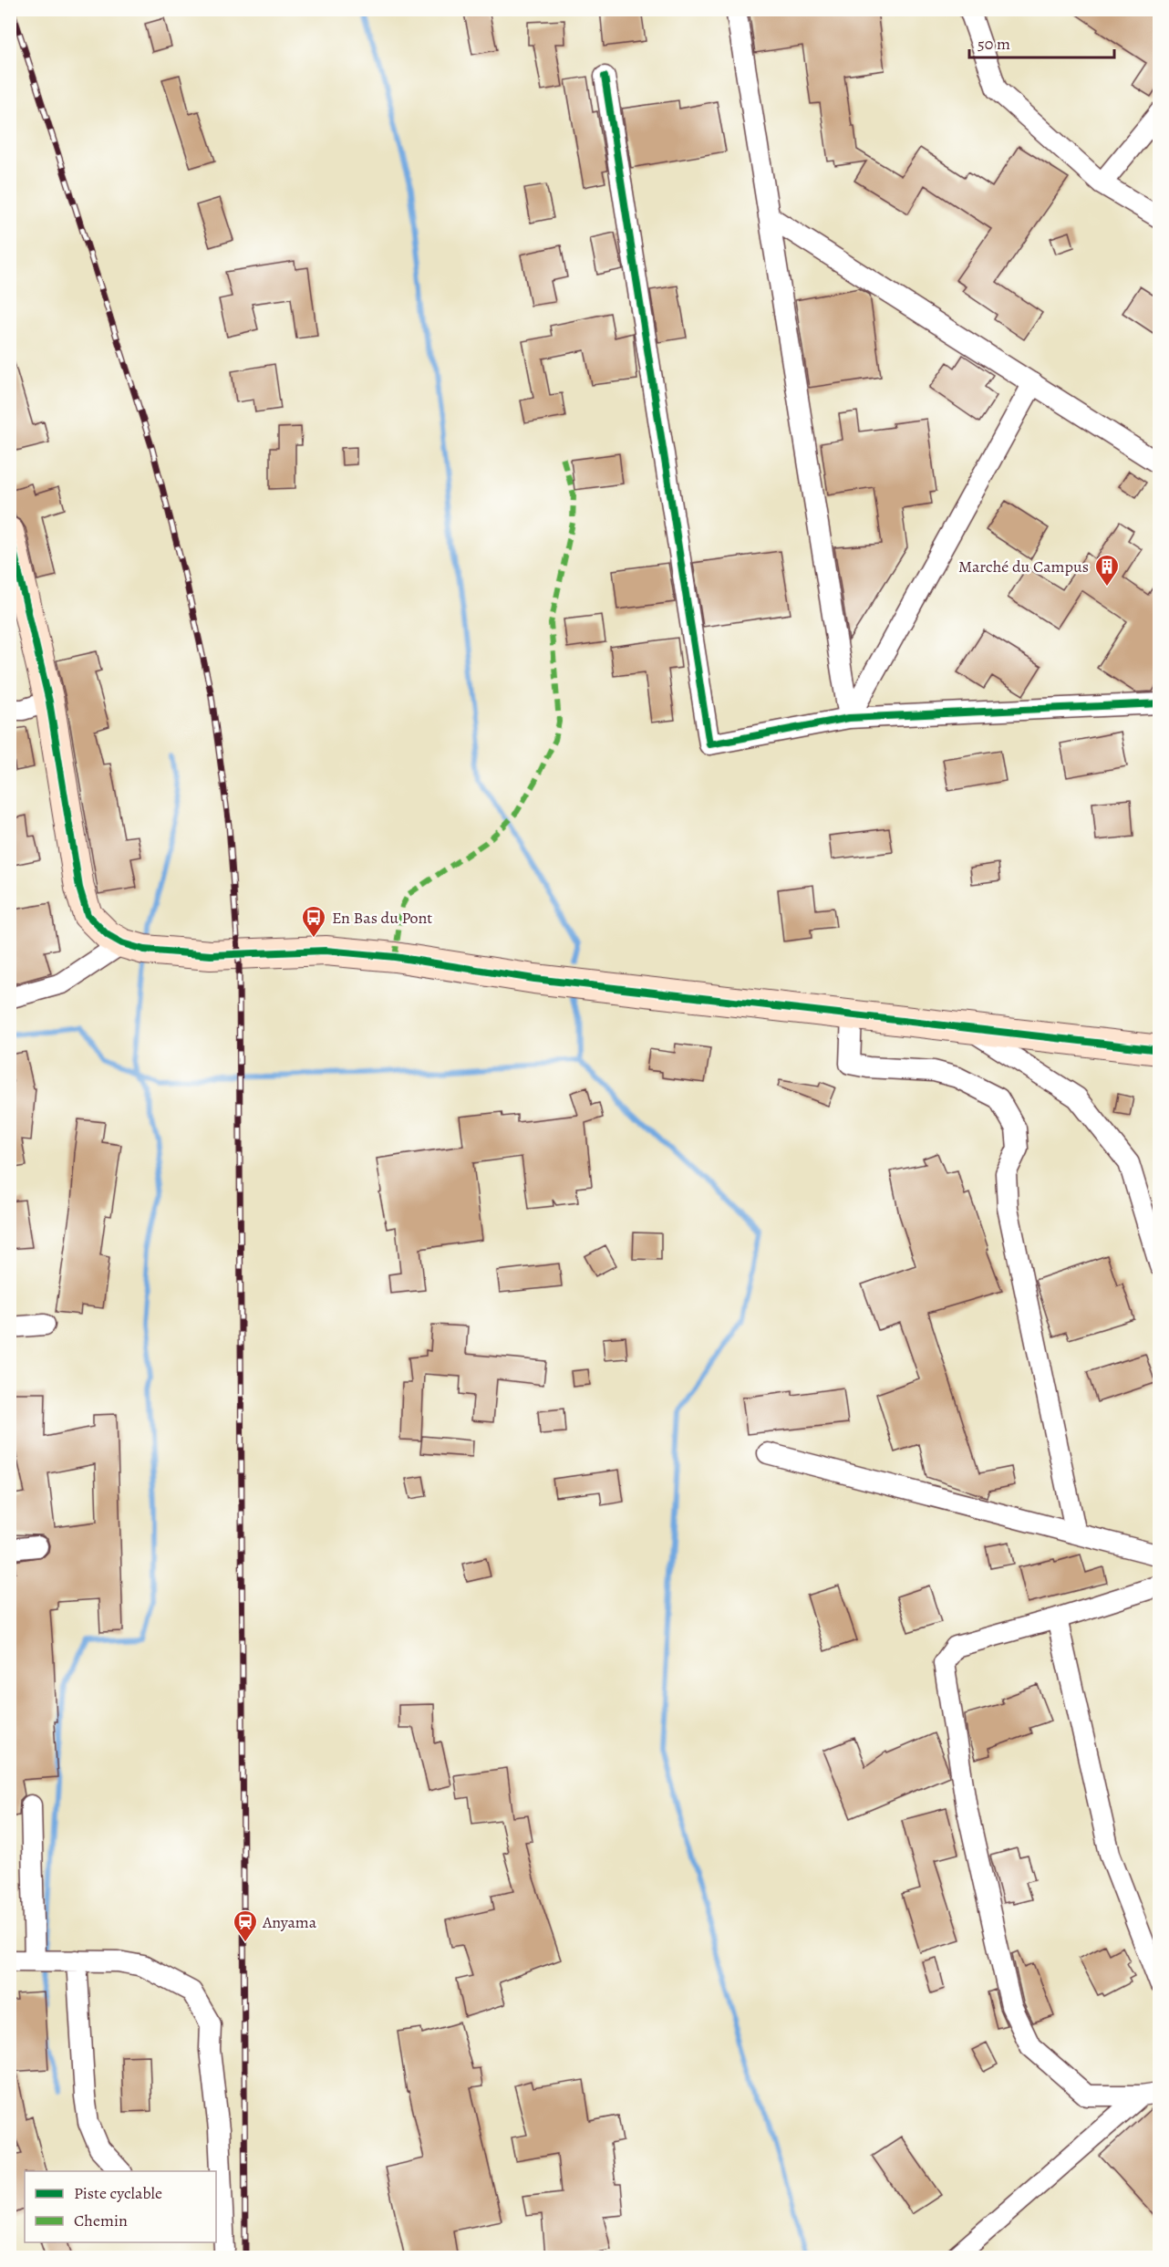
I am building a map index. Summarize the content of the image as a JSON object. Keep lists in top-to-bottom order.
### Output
{
  "places": {
    "building": ["Marché du Campus"],
    "bus stop": ["En Bas du Pont"],
    "station": ["Anyama"]
  },
  "legend": ["Piste cyclable", "Chemin"],
  "scale_bar": "50 m"
}
